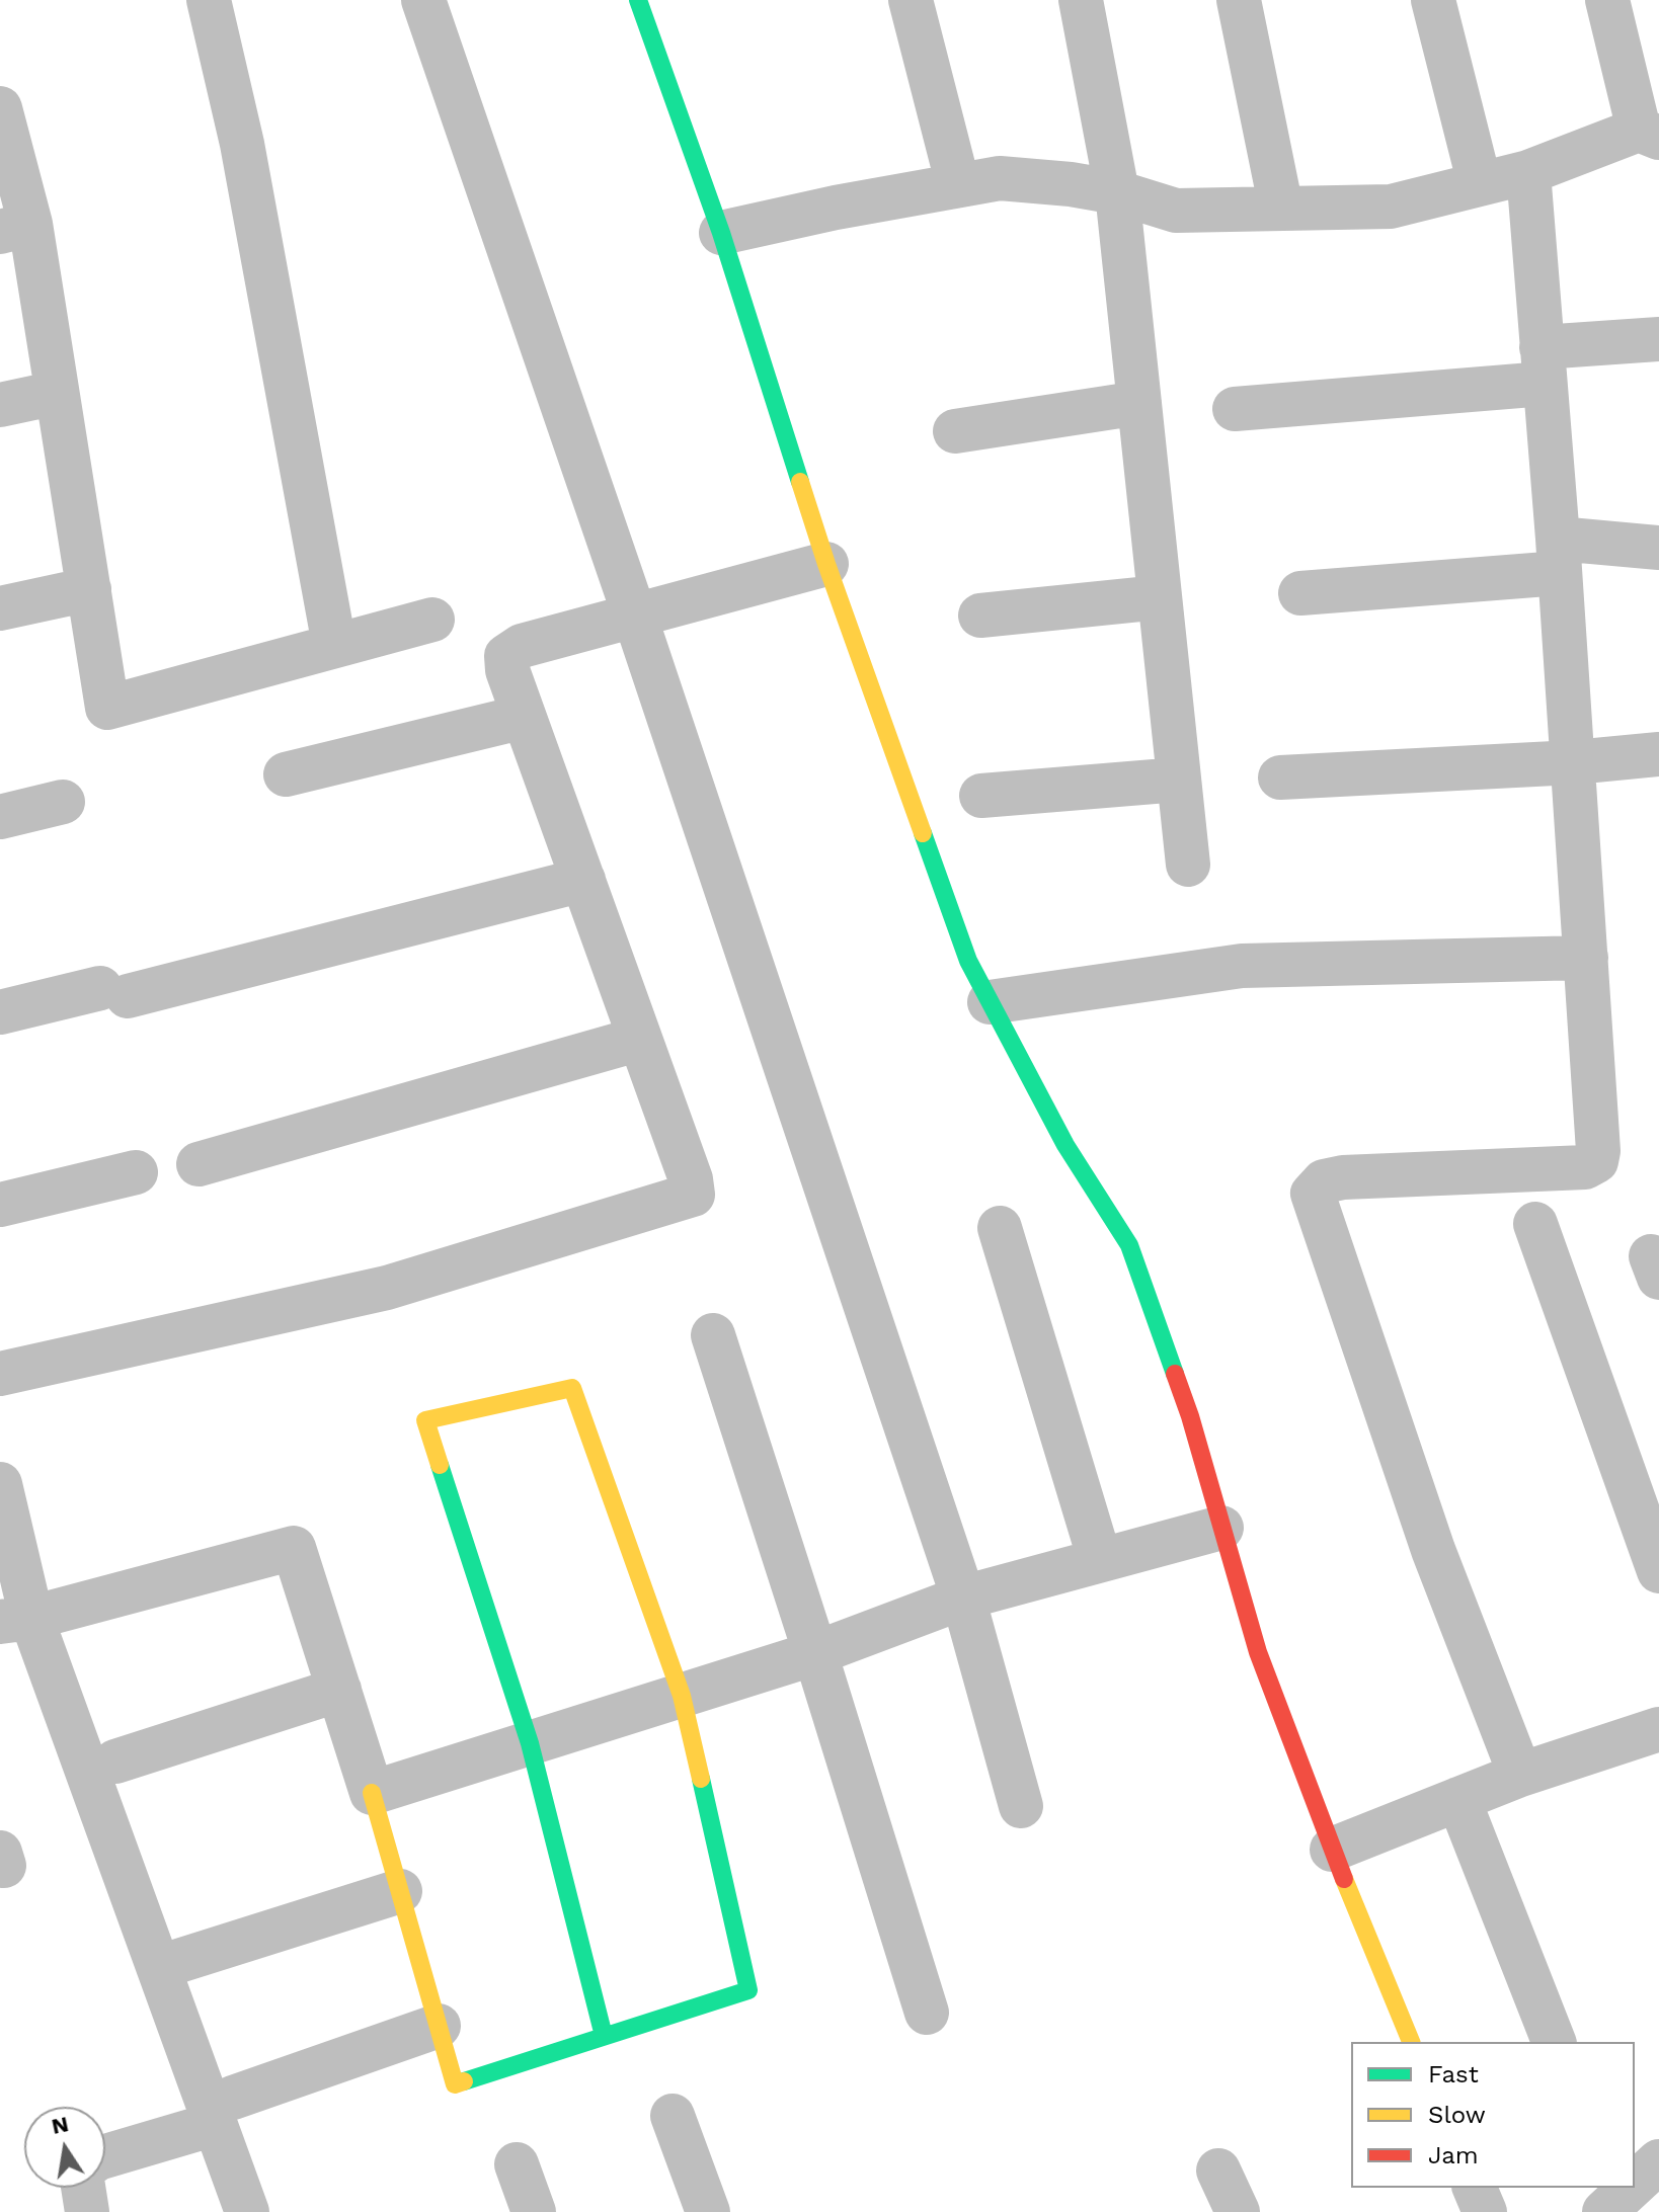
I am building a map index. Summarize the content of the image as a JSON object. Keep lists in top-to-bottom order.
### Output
{
  "legend": ["Fast", "Slow", "Jam"],
  "north": "top"
}
